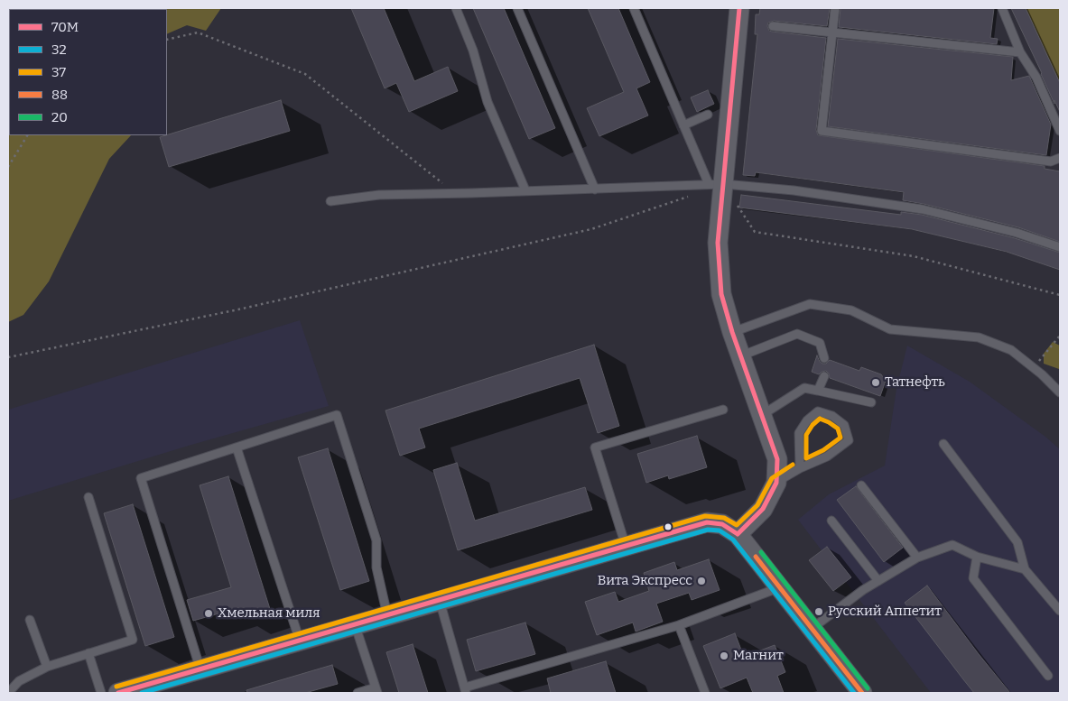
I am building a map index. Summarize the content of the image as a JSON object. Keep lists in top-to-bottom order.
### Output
{
  "places": [
    "Татнефть",
    "Вита Экспресс",
    "Русский Аппетит",
    "Хмельная миля",
    "Магнит"
  ],
  "lines": [
    "transit line 70М",
    "transit line 37",
    "transit line 32",
    "transit line 20",
    "transit line 88"
  ],
  "legend": [
    "70М",
    "32",
    "37",
    "88",
    "20"
  ]
}
